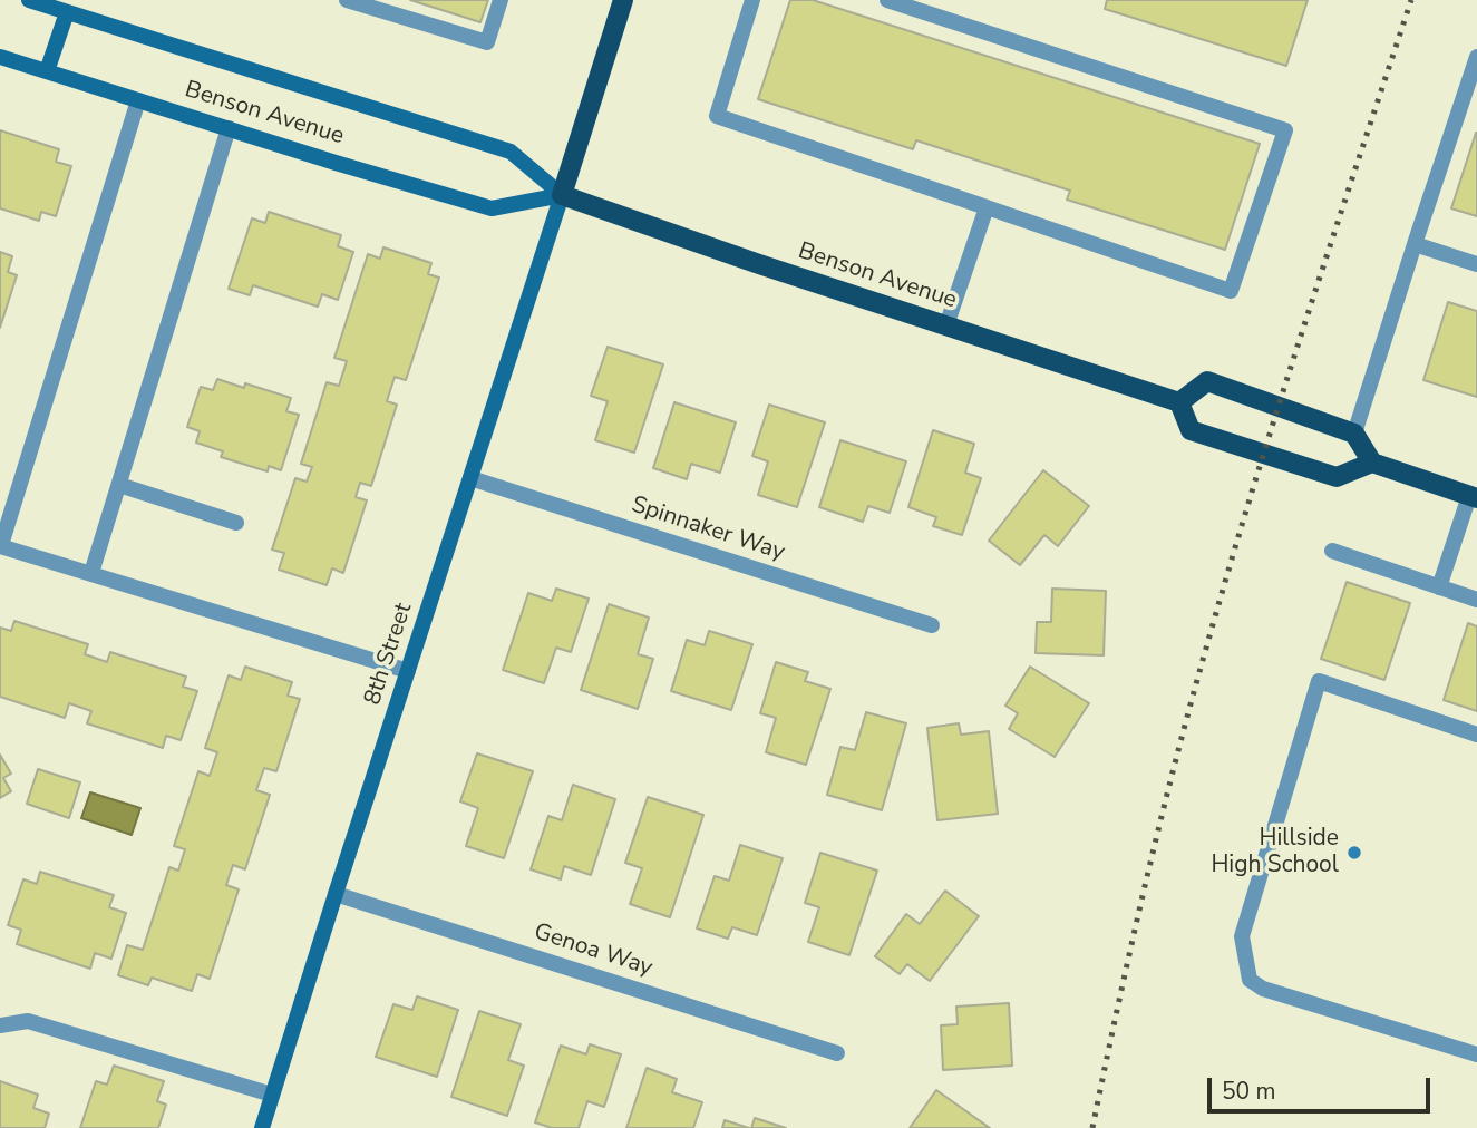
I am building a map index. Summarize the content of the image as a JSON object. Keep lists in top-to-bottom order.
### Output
{
  "streets": {
    "main road": ["Benson Avenue", "8th Street"],
    "street": ["Spinnaker Way", "Genoa Way"]
  },
  "crossings": [
    ["Benson Avenue", "8th Street"],
    ["Spinnaker Way", "8th Street"],
    ["8th Street", "Genoa Way"]
  ],
  "places": ["Hillside High School"],
  "scale_bar": "50 m"
}
